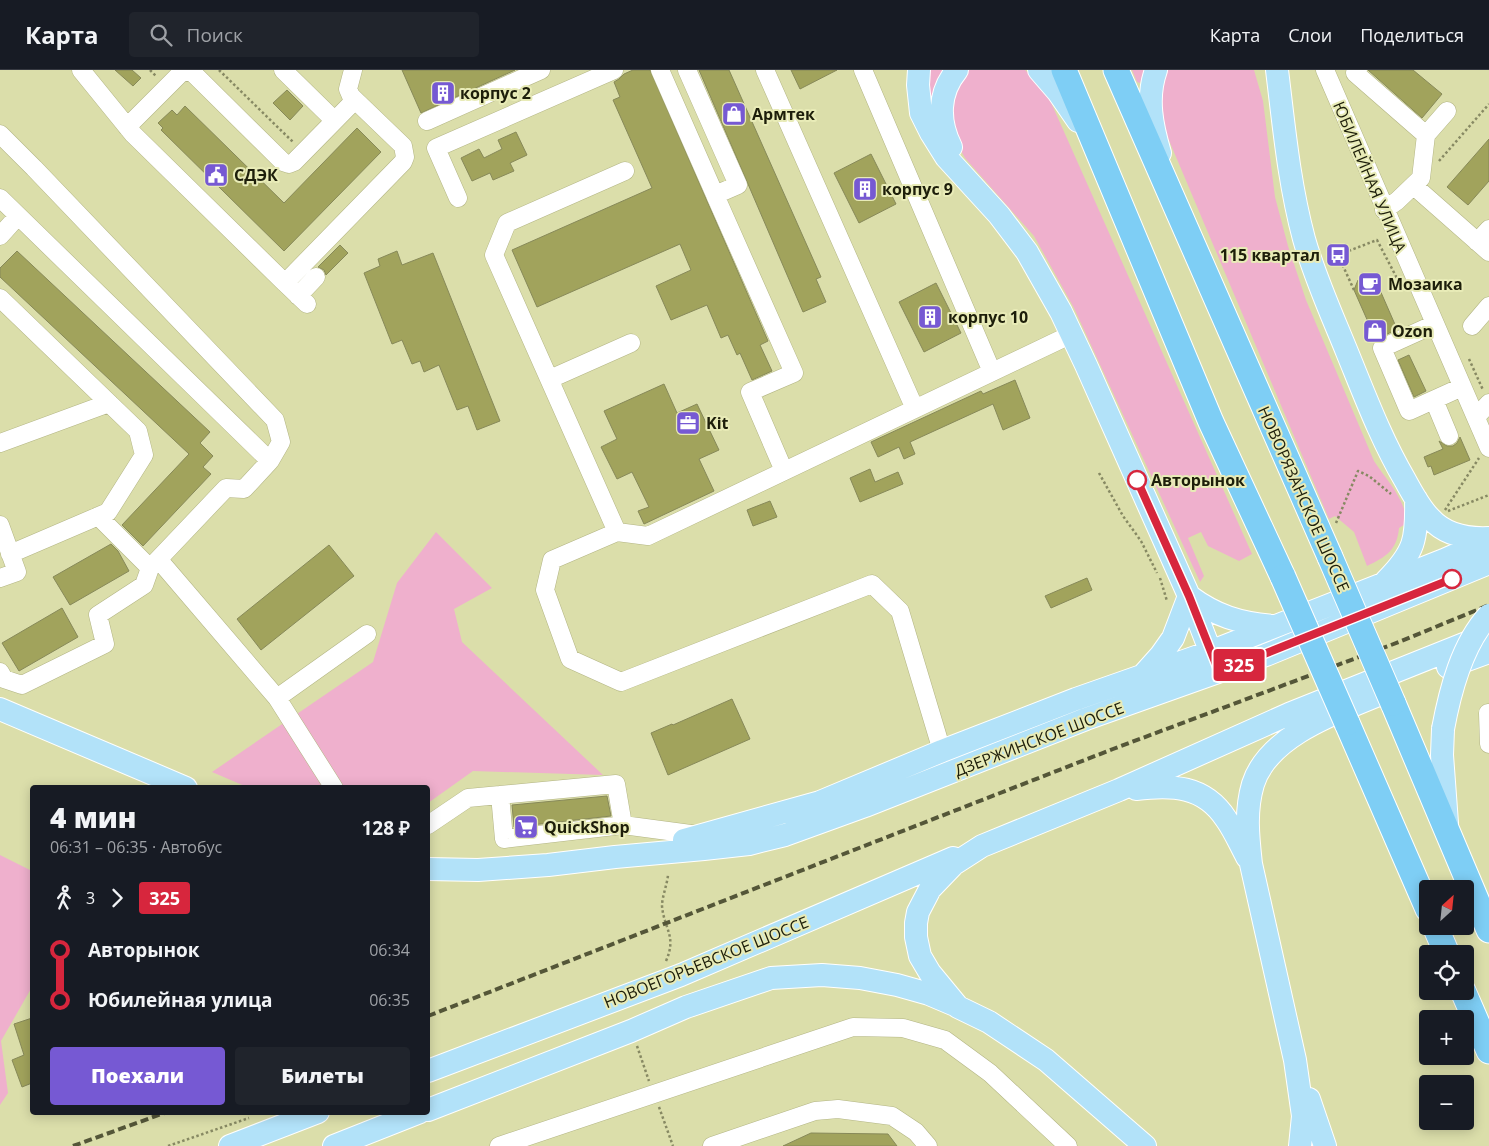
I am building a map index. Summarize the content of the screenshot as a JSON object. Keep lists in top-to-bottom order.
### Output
{
  "streets": {
    "highway": ["НОВОРЯЗАНСКОЕ ШОССЕ"],
    "main road": ["ДЗЕРЖИНСКОЕ ШОССЕ", "НОВОЕГОРЬЕВСКОЕ ШОССЕ"],
    "street": ["ЮБИЛЕЙНАЯ УЛИЦА"]
  },
  "places": {
    "building": ["корпус 2", "корпус 9", "корпус 10"],
    "shop": ["Армтек", "Ozon"],
    "public building": ["СДЭК"],
    "bus stop": ["115 квартал"],
    "cafe": ["Мозаика"],
    "office": ["Kit"],
    "other": ["Авторынок"],
    "supermarket": ["QuickShop"]
  },
  "lines": ["bus line 325"],
  "north": "top right",
  "page": {
    "header": "Карта",
    "search": "Поиск",
    "nav": ["Карта", "Слои", "Поделиться"],
    "on_map": "325",
    "heading": ["4 мин", "06:31 – 06:35 · Автобус", "128 ₽"],
    "legs": ["3", "325"],
    "map_buttons": ["+", "−"],
    "list": [
      {
        "name": "Авторынок",
        "value": "06:34"
      },
      {
        "name": "Юбилейная улица",
        "value": "06:35"
      }
    ],
    "buttons": ["Поехали", "Билеты"]
  }
}
